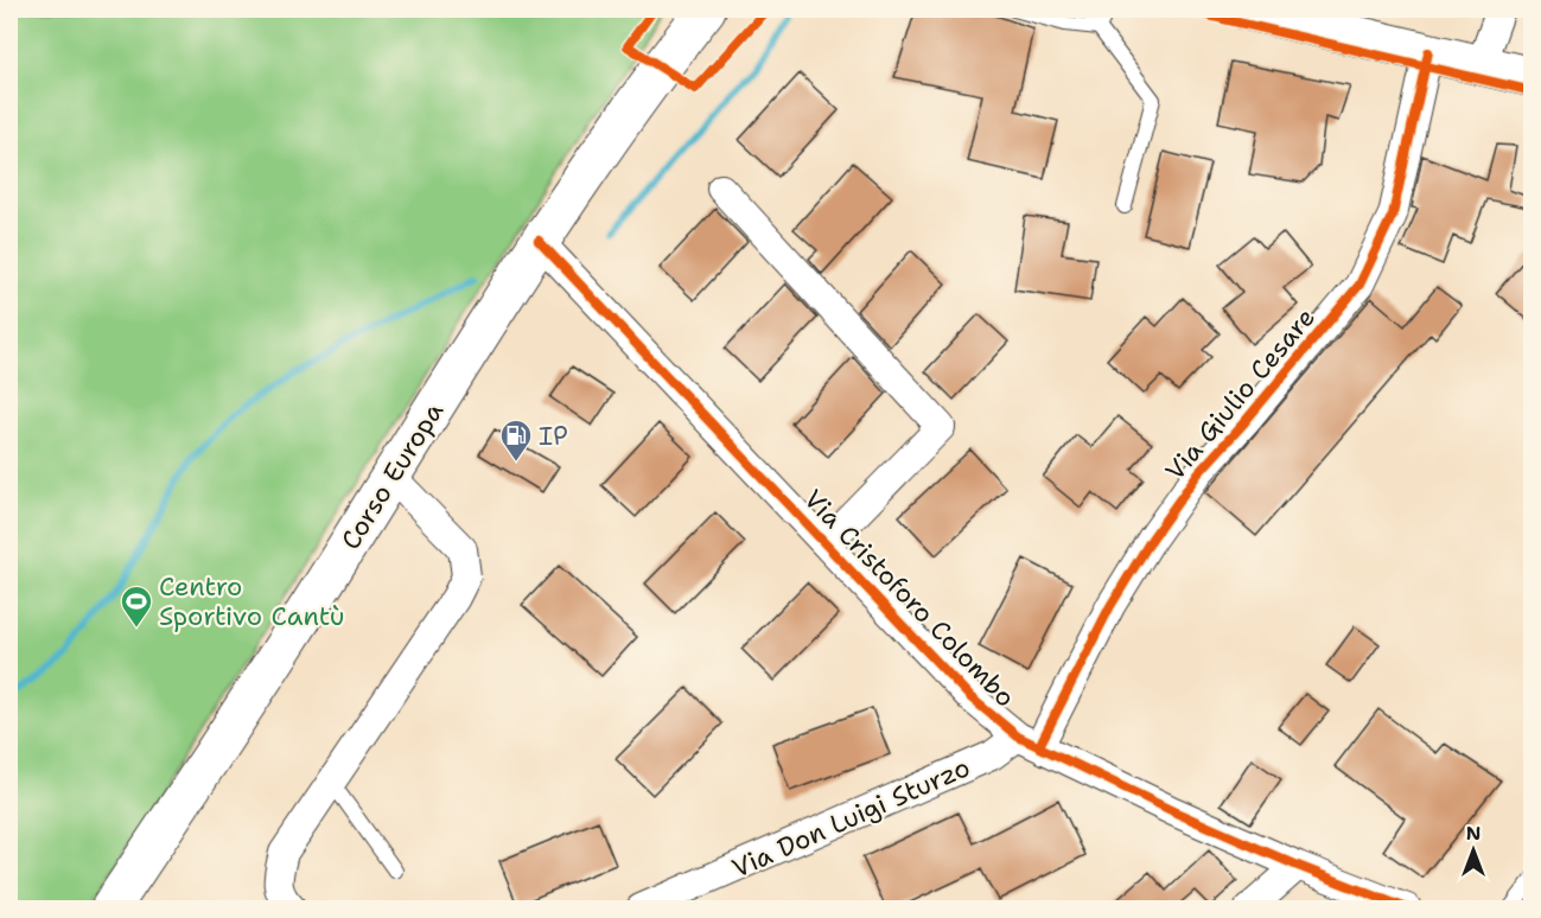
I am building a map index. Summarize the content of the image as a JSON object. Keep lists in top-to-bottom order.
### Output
{
  "streets": {
    "main road": ["Corso Europa"],
    "street": ["Via Giulio Cesare", "Via Cristoforo Colombo", "Via Don Luigi Sturzo"]
  },
  "crossings": [
    ["Via Giulio Cesare", "Via Cristoforo Colombo"],
    ["Via Giulio Cesare", "Via Don Luigi Sturzo"],
    ["Corso Europa", "Via Cristoforo Colombo"],
    ["Via Cristoforo Colombo", "Via Don Luigi Sturzo"]
  ],
  "places": {
    "fuel station": ["IP"],
    "sports": ["Centro Sportivo Cantù"]
  },
  "north": "top"
}
